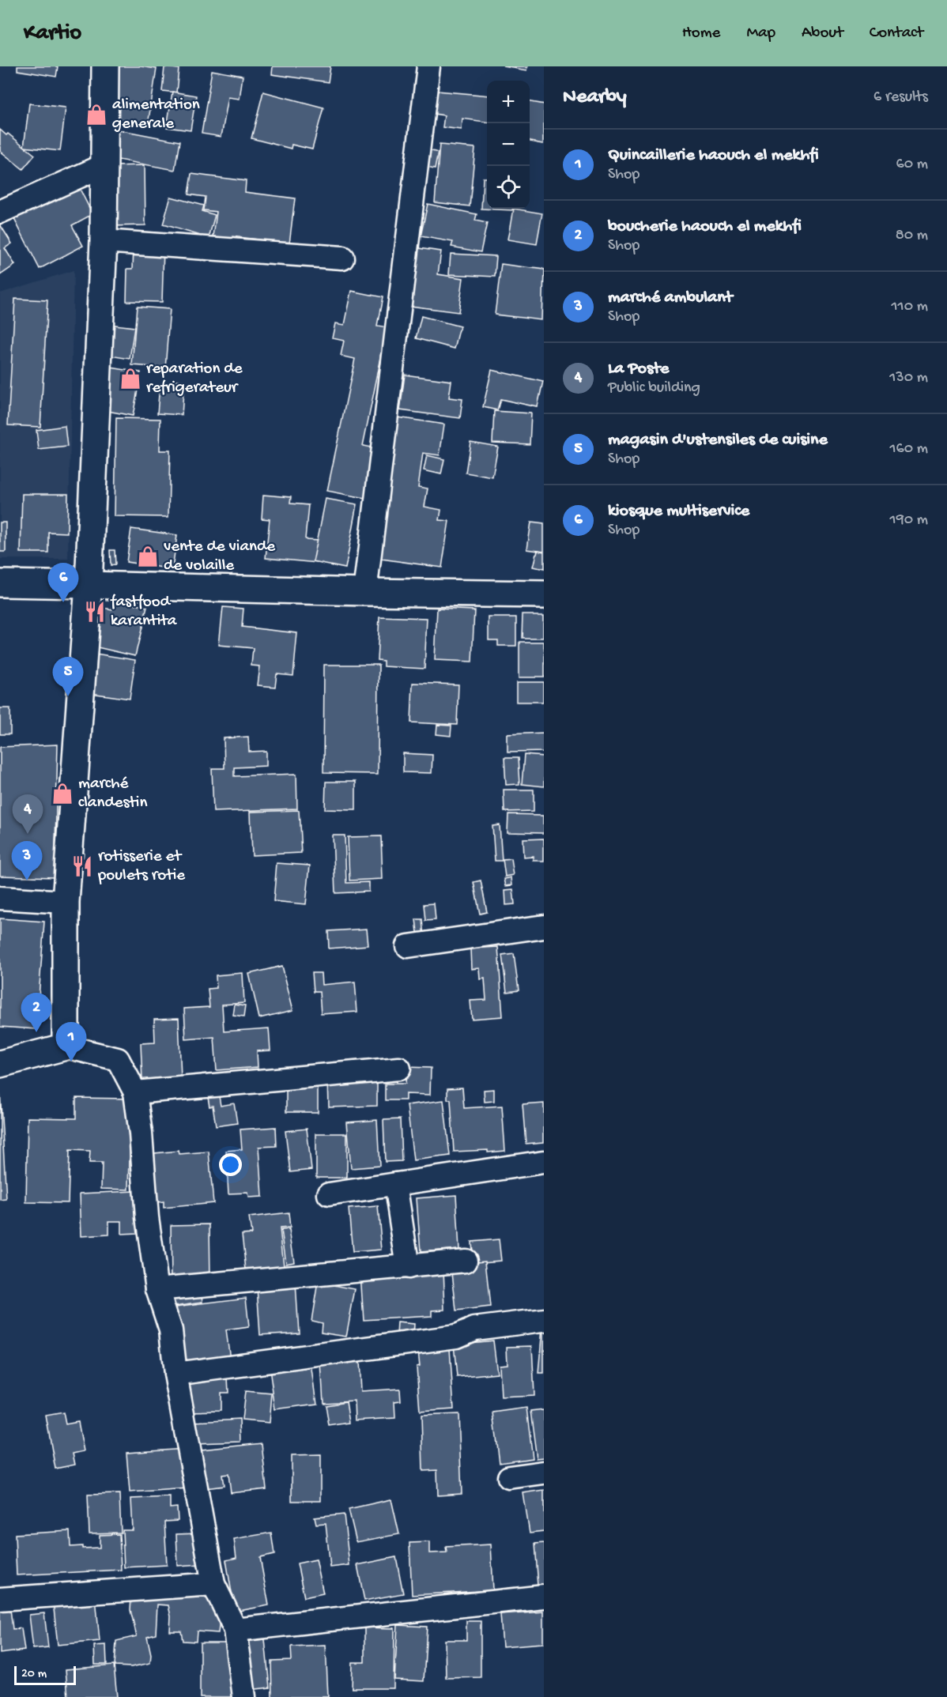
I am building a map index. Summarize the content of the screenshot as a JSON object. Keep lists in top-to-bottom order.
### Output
{
  "places": {
    "shop": [
      "alimentation generale",
      "reparation de refrigerateur",
      "vente de viande de volaille",
      "marché clandestin"
    ],
    "restaurant": ["fastfood karantita", "rotisserie et poulets rotie"]
  },
  "scale_bar": "20 m",
  "page": {
    "header": "Kartio",
    "nav": [
      "Home",
      "Map",
      "About",
      "Contact"
    ],
    "heading": ["Nearby", "6 results"],
    "map_buttons": ["+", "−"],
    "list": [
      {
        "mark": "1",
        "name": "Quincaillerie haouch el mekhfi",
        "note": "Shop",
        "value": "60 m"
      },
      {
        "mark": "2",
        "name": "boucherie haouch el mekhfi",
        "note": "Shop",
        "value": "80 m"
      },
      {
        "mark": "3",
        "name": "marché ambulant",
        "note": "Shop",
        "value": "110 m"
      },
      {
        "mark": "4",
        "name": "La Poste",
        "note": "Public building",
        "value": "130 m"
      },
      {
        "mark": "5",
        "name": "magasin d'ustensiles de cuisine",
        "note": "Shop",
        "value": "160 m"
      },
      {
        "mark": "6",
        "name": "kiosque multiservice",
        "note": "Shop",
        "value": "190 m"
      }
    ],
    "pins": [
      "6",
      "5",
      "4",
      "3",
      "2",
      "1"
    ],
    "scale": "20 m"
  }
}
